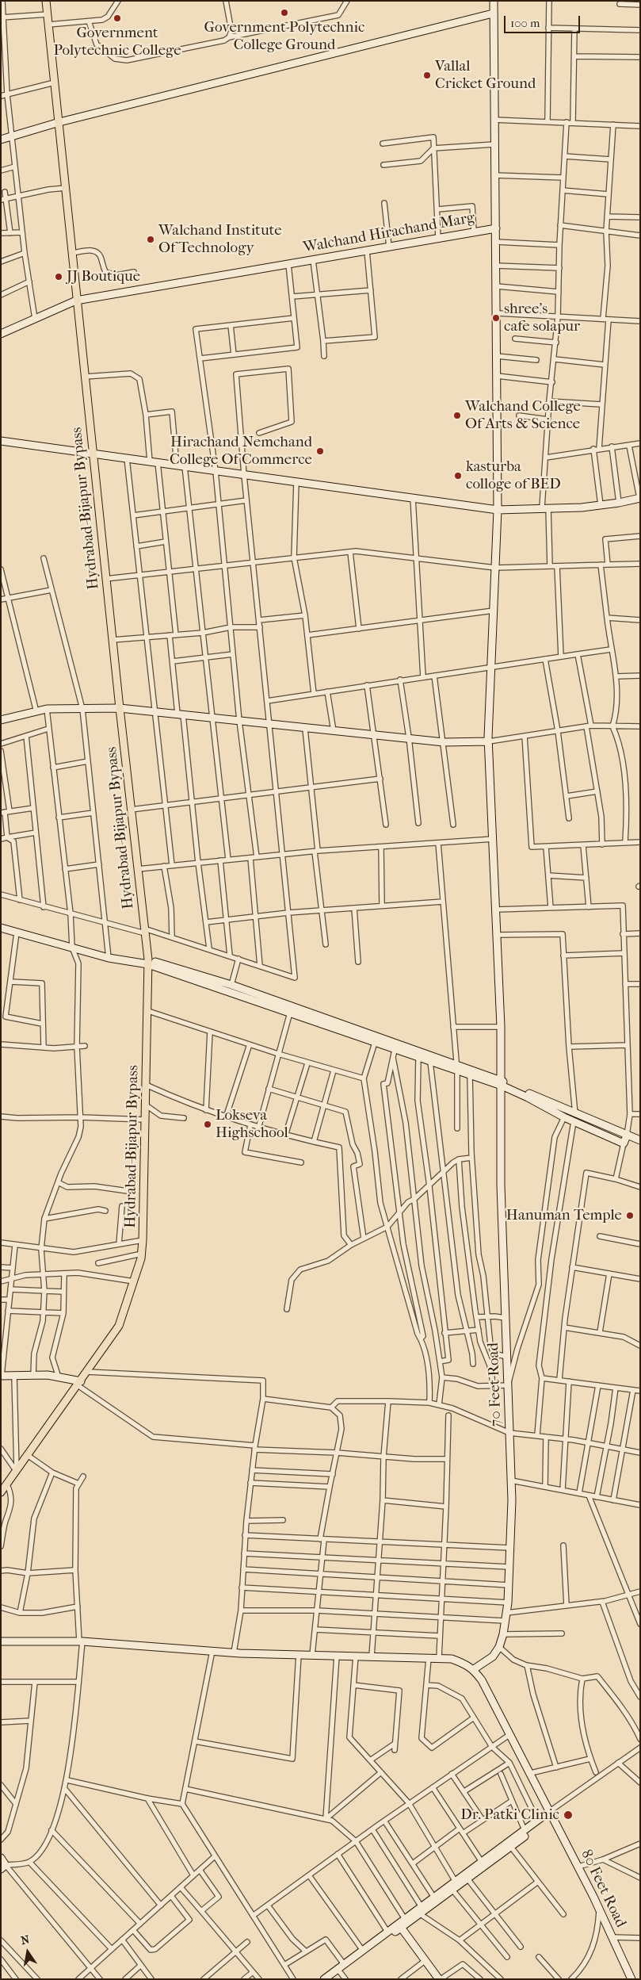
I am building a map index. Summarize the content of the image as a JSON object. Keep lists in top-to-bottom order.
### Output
{
  "streets": {
    "main road": ["Hydrabad-Bijapur Bypass"],
    "street": ["Walchand Hirachand Marg", "70 Feet Road", "80 Feet Road"]
  },
  "crossings": [
    ["Walchand Hirachand Marg", "Hydrabad-Bijapur Bypass"],
    ["Walchand Hirachand Marg", "70 Feet Road"],
    ["70 Feet Road", "80 Feet Road"]
  ],
  "places": [
    "Government Polytechnic College Ground",
    "Government Polytechnic College",
    "Vallal Cricket Ground",
    "Walchand Institute Of Technology",
    "JJ Boutique",
    "shree's cafe solapur",
    "Walchand College Of Arts & Science",
    "Hirachand Nemchand College Of Commerce",
    "kasturba colloge of BED",
    "Lokseva Highschool",
    "Hanuman Temple",
    "Dr. Patki Clinic"
  ],
  "scale_bar": "100 m",
  "north": "top"
}
